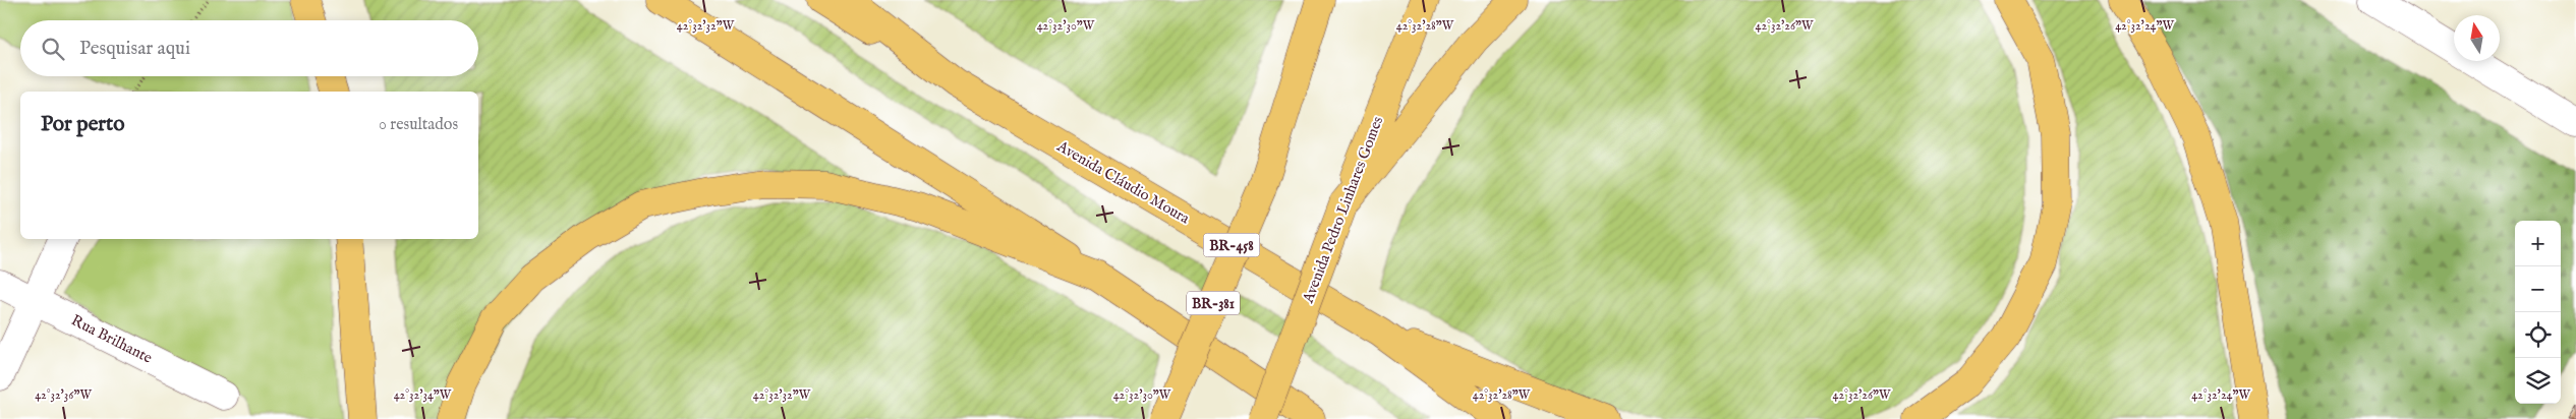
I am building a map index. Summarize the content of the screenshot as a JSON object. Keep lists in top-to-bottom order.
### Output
{
  "streets": {
    "main road": [
      "Avenida Cláudio Moura",
      "Avenida Pedro Linhares Gomes",
      "BR-458",
      "BR-381"
    ],
    "street": ["Rua Brilhante"]
  },
  "north": "top",
  "page": {
    "search": "Pesquisar aqui",
    "heading": ["Por perto", "0 resultados"],
    "map_buttons": ["+", "−"]
  },
  "coordinates": [
    "42°32'32\"W",
    "42°32'30\"W",
    "42°32'28\"W",
    "42°32'26\"W",
    "42°32'24\"W",
    "42°32'36\"W",
    "42°32'34\"W"
  ]
}
